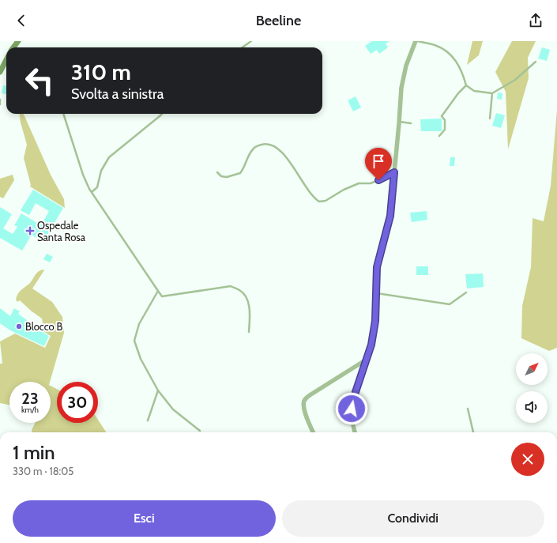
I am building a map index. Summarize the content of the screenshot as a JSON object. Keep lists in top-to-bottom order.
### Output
{
  "places": {
    "health": ["Ospedale Santa Rosa"],
    "other": ["Blocco B"]
  },
  "north": "top right",
  "page": {
    "header": "Beeline",
    "turn": ["310 m", "Svolta a sinistra"],
    "speed": "23 km/h",
    "limit": "30",
    "heading": ["1 min", "330 m · 18:05"],
    "buttons": ["Esci", "Condividi"]
  }
}
